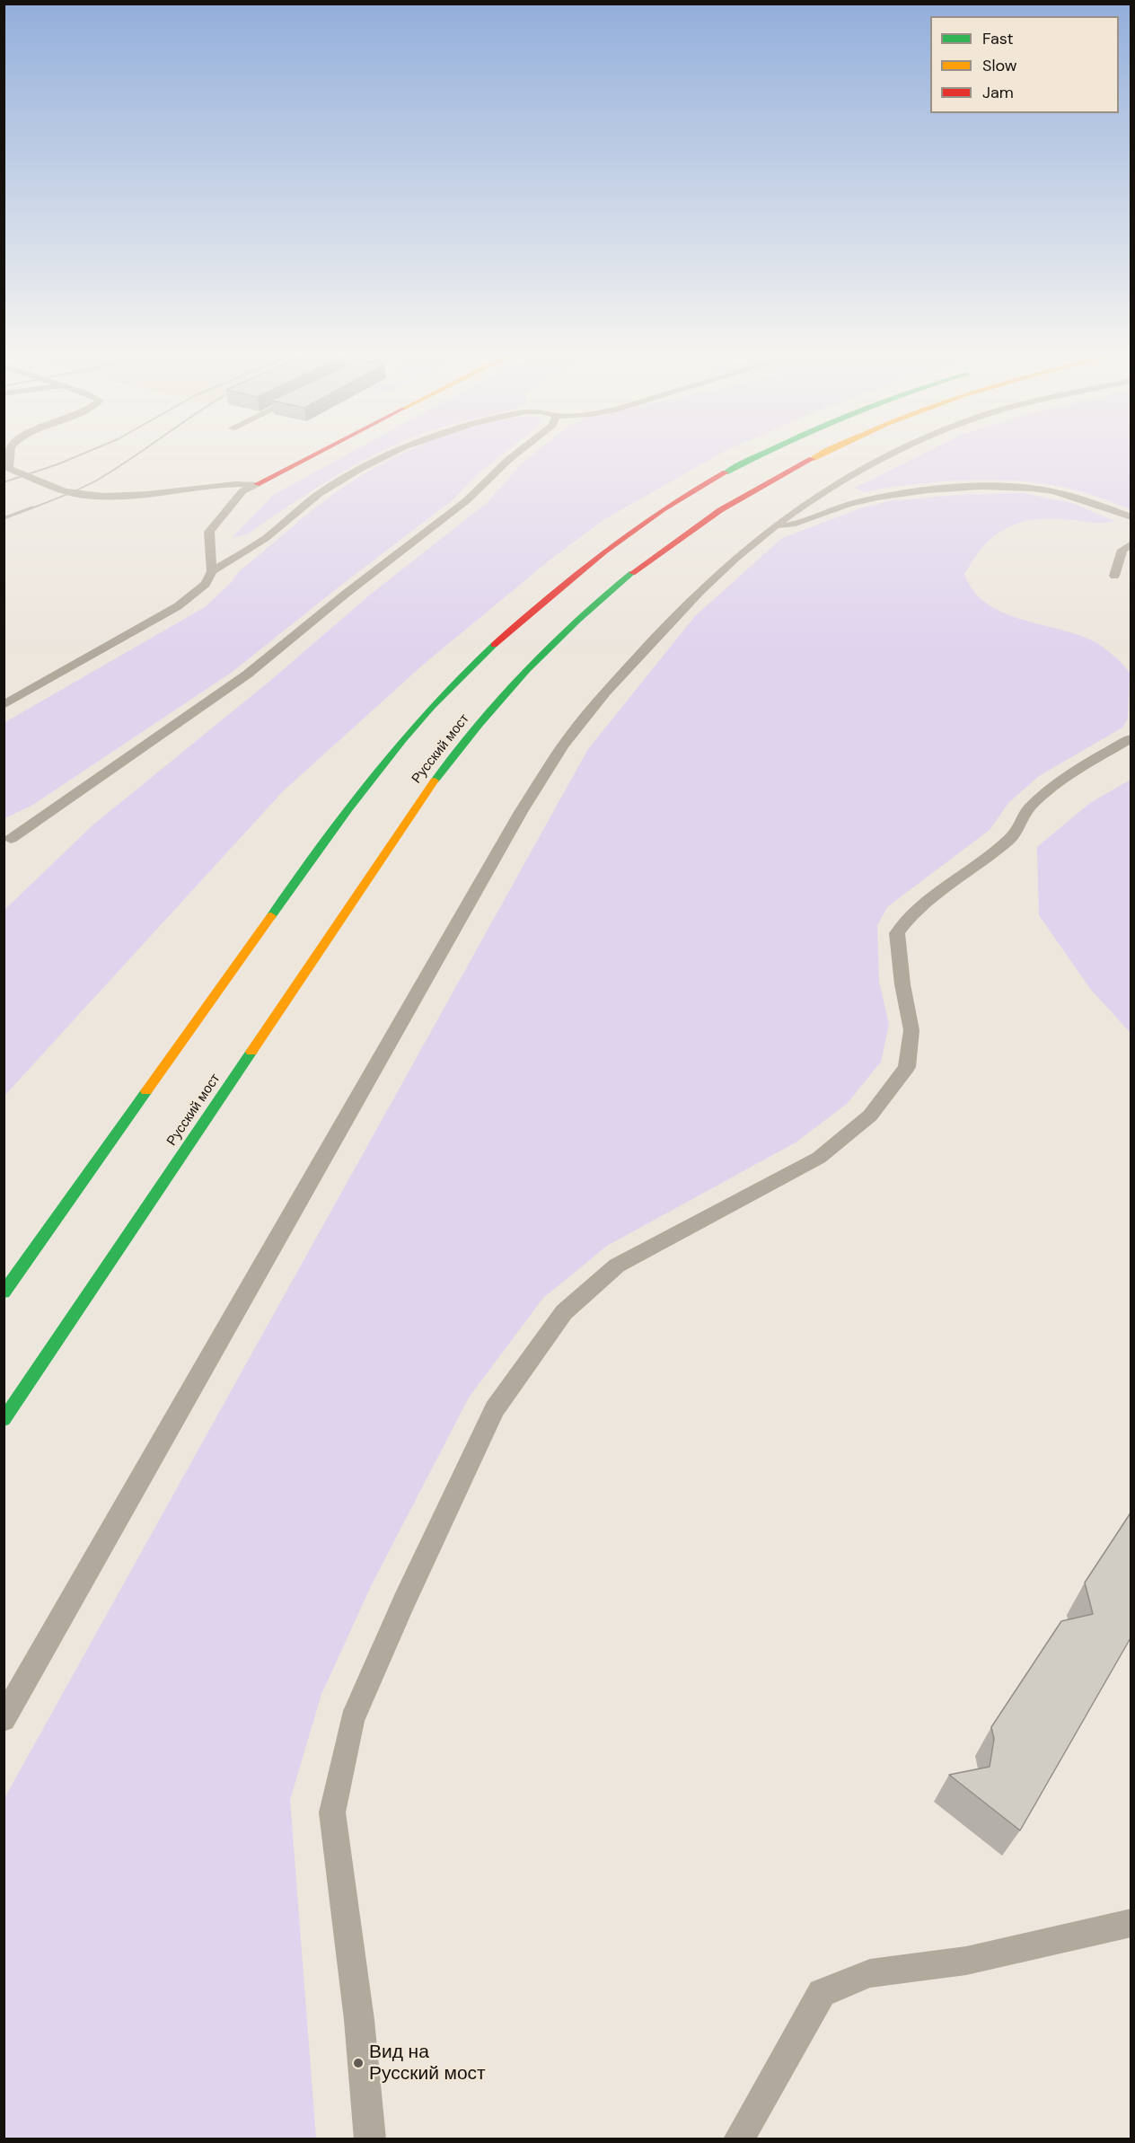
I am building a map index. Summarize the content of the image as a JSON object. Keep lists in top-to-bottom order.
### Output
{
  "streets": {
    "main road": ["Русский мост"]
  },
  "places": ["Вид на Русский мост"],
  "legend": ["Fast", "Slow", "Jam"]
}
